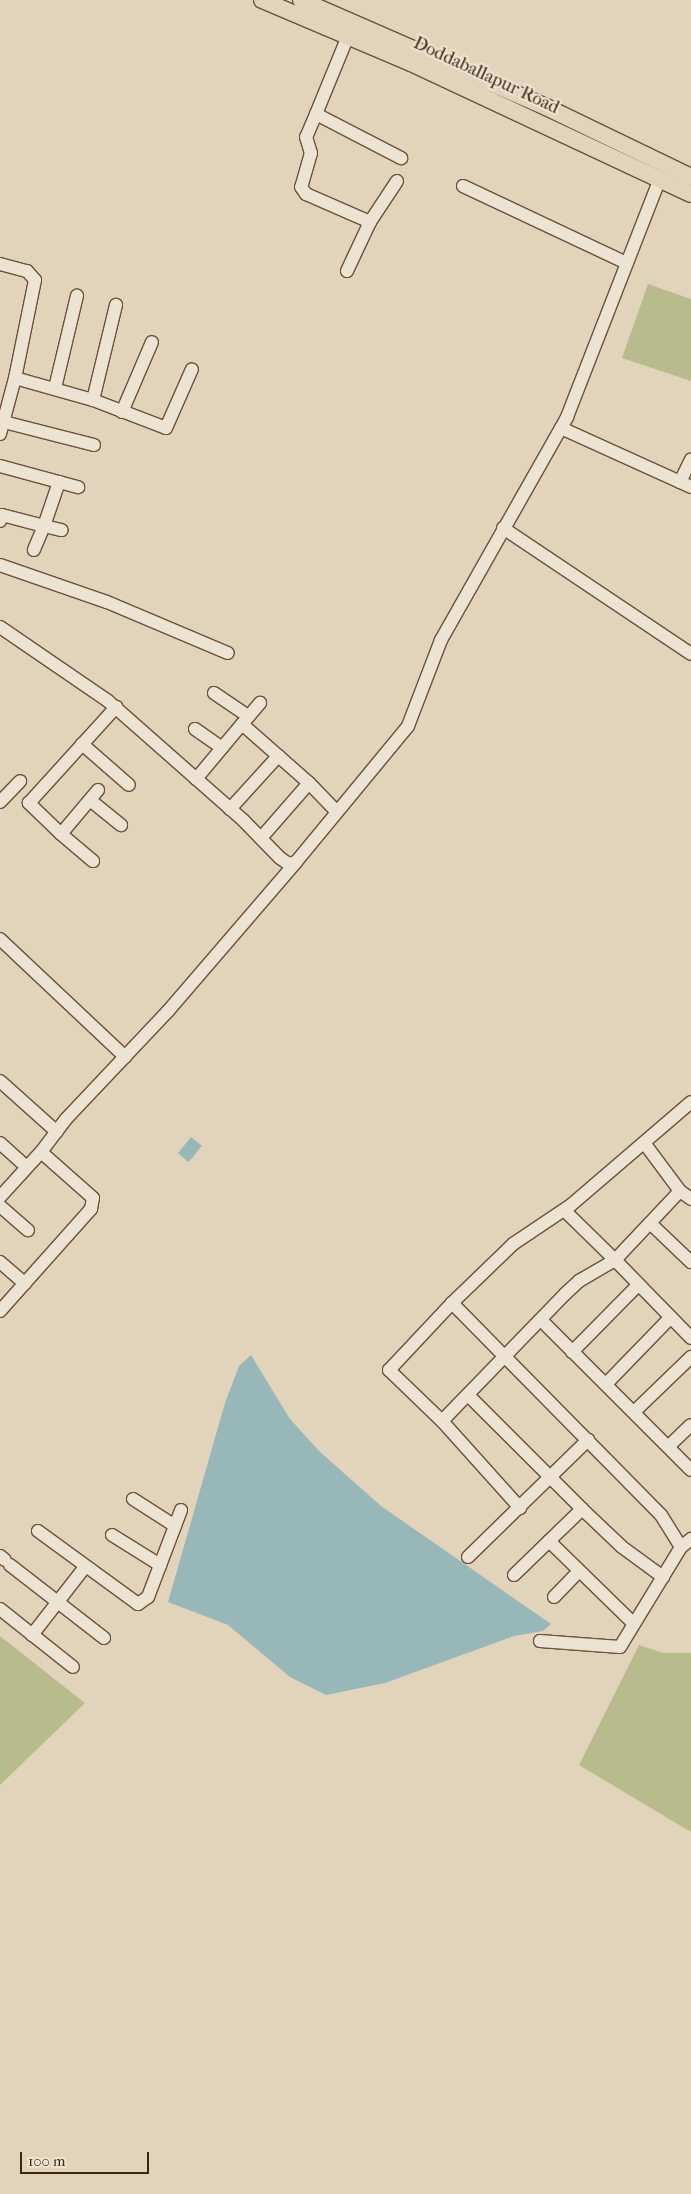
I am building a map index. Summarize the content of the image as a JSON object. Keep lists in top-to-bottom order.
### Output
{
  "streets": {
    "main road": ["Doddaballapur Road"]
  },
  "scale_bar": "100 m"
}
